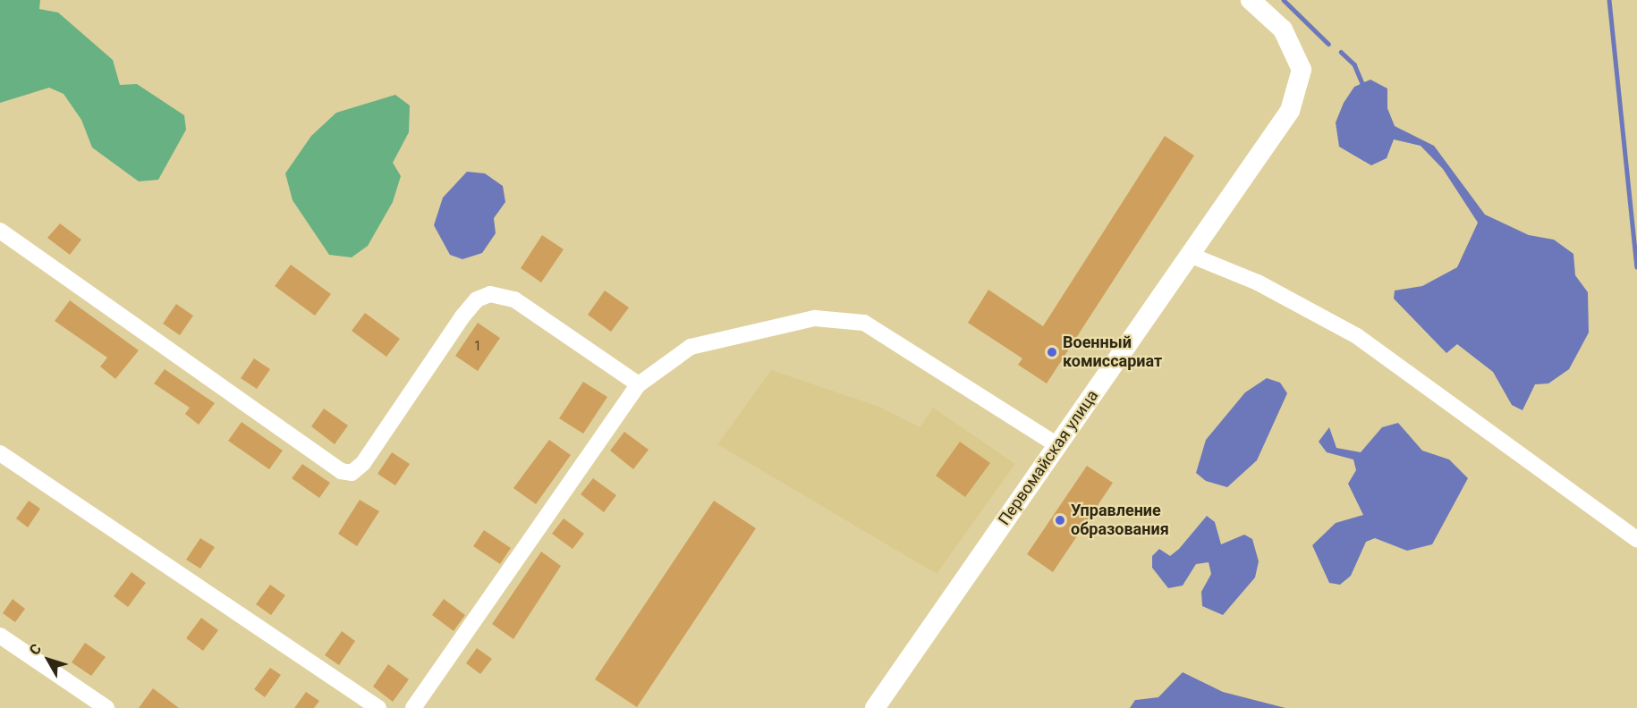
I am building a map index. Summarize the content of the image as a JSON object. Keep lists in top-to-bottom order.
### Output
{
  "streets": {
    "street": ["Первомайская улица"]
  },
  "places": ["Военный комиссариат", "Управление образования"],
  "house_numbers": ["1"],
  "north": "top left"
}
